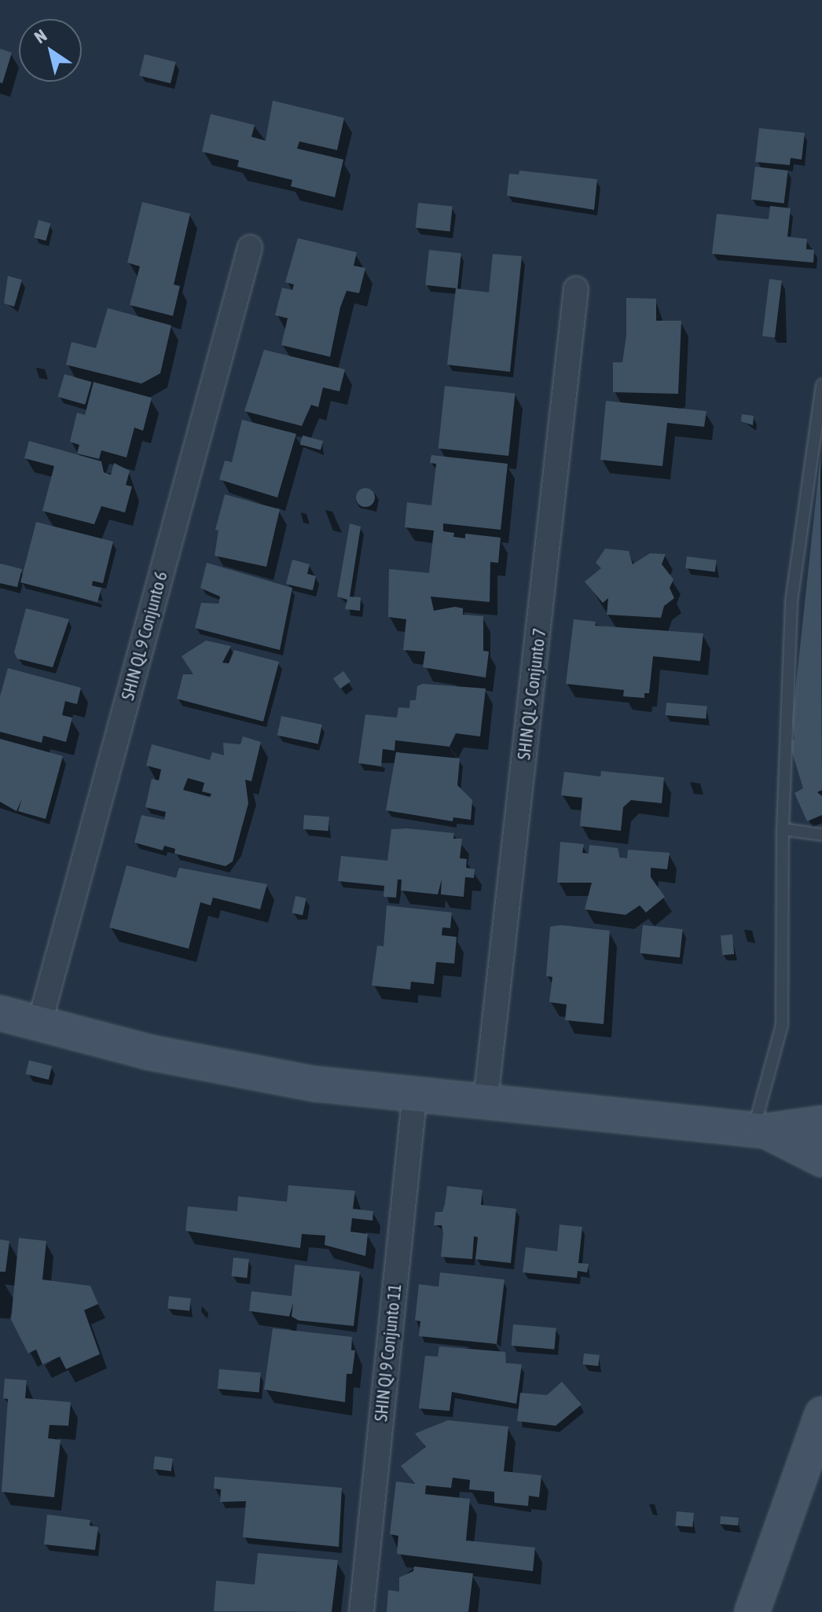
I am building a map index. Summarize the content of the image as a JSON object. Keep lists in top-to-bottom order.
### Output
{
  "streets": {
    "street": ["SHIN QL 9 Conjunto 6", "SHIN QL 9 Conjunto 7", "SHIN QI 9 Conjunto 11"]
  },
  "north": "top left"
}
